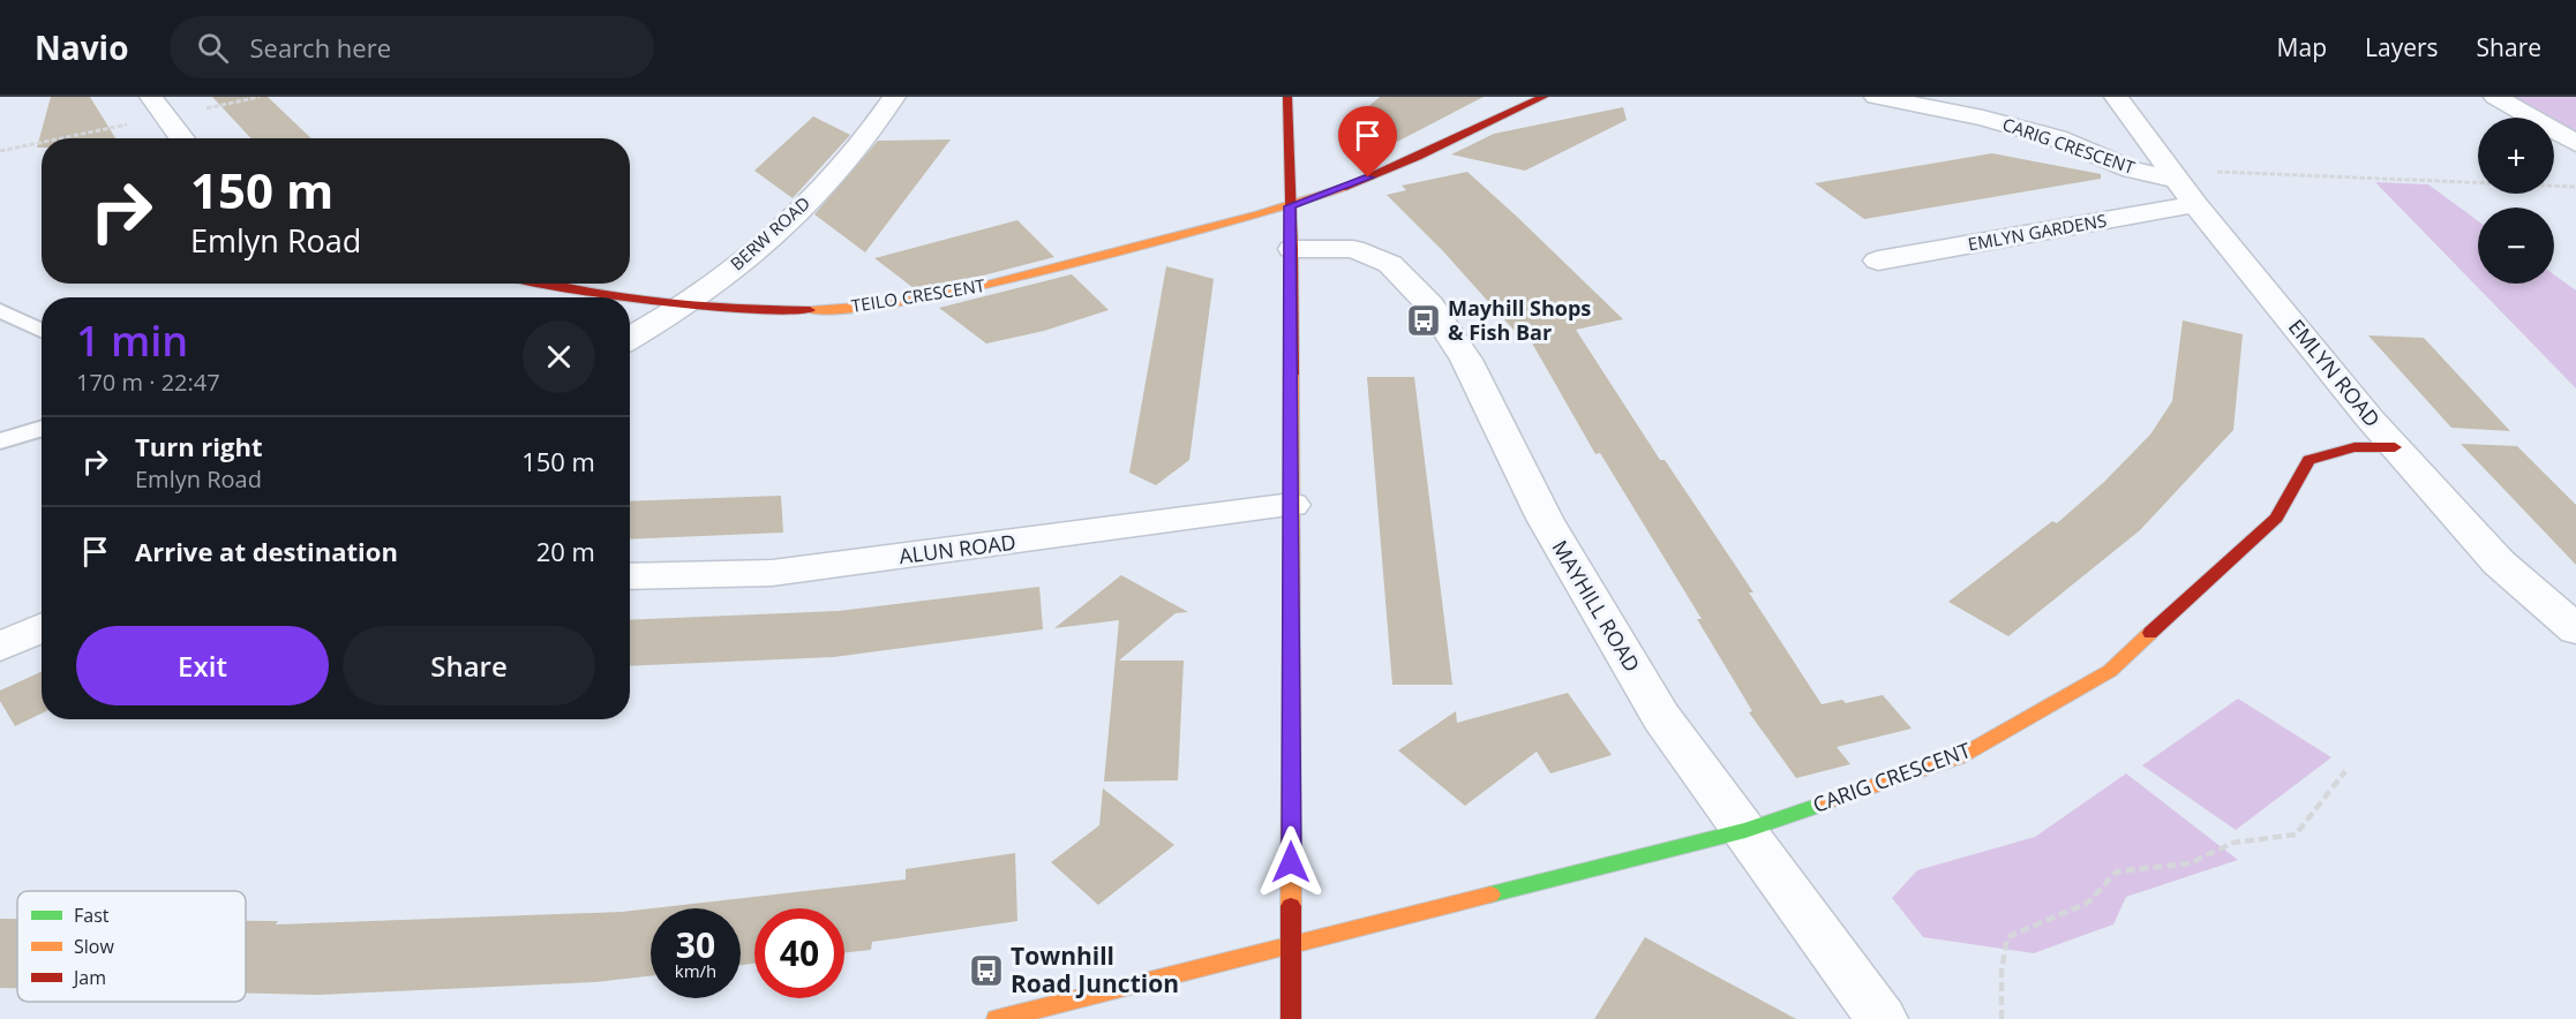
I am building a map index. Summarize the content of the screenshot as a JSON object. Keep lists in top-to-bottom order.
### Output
{
  "streets": {
    "street": [
      "CARIG CRESCENT",
      "EMLYN GARDENS",
      "BERW ROAD",
      "TEILO CRESCENT",
      "EMLYN ROAD",
      "ALUN ROAD",
      "MAYHILL ROAD"
    ]
  },
  "crossings": [
    ["CARIG CRESCENT", "EMLYN GARDENS"],
    ["CARIG CRESCENT", "EMLYN ROAD"],
    ["CARIG CRESCENT", "MAYHILL ROAD"],
    ["EMLYN GARDENS", "EMLYN ROAD"],
    ["BERW ROAD", "TEILO CRESCENT"]
  ],
  "places": {
    "bus stop": ["Mayhill Shops & Fish Bar", "Townhill Road Junction"]
  },
  "legend": ["Fast", "Slow", "Jam"],
  "page": {
    "header": "Navio",
    "search": "Search here",
    "nav": ["Map", "Layers", "Share"],
    "map_buttons": ["+", "−"],
    "turn": ["150 m", "Emlyn Road"],
    "heading": ["1 min", "170 m · 22:47"],
    "list": [
      {
        "name": "Turn right",
        "note": "Emlyn Road",
        "value": "150 m"
      },
      {
        "name": "Arrive at destination",
        "value": "20 m"
      }
    ],
    "buttons": ["Exit", "Share"],
    "speed": "30 km/h",
    "limit": "40"
  }
}
